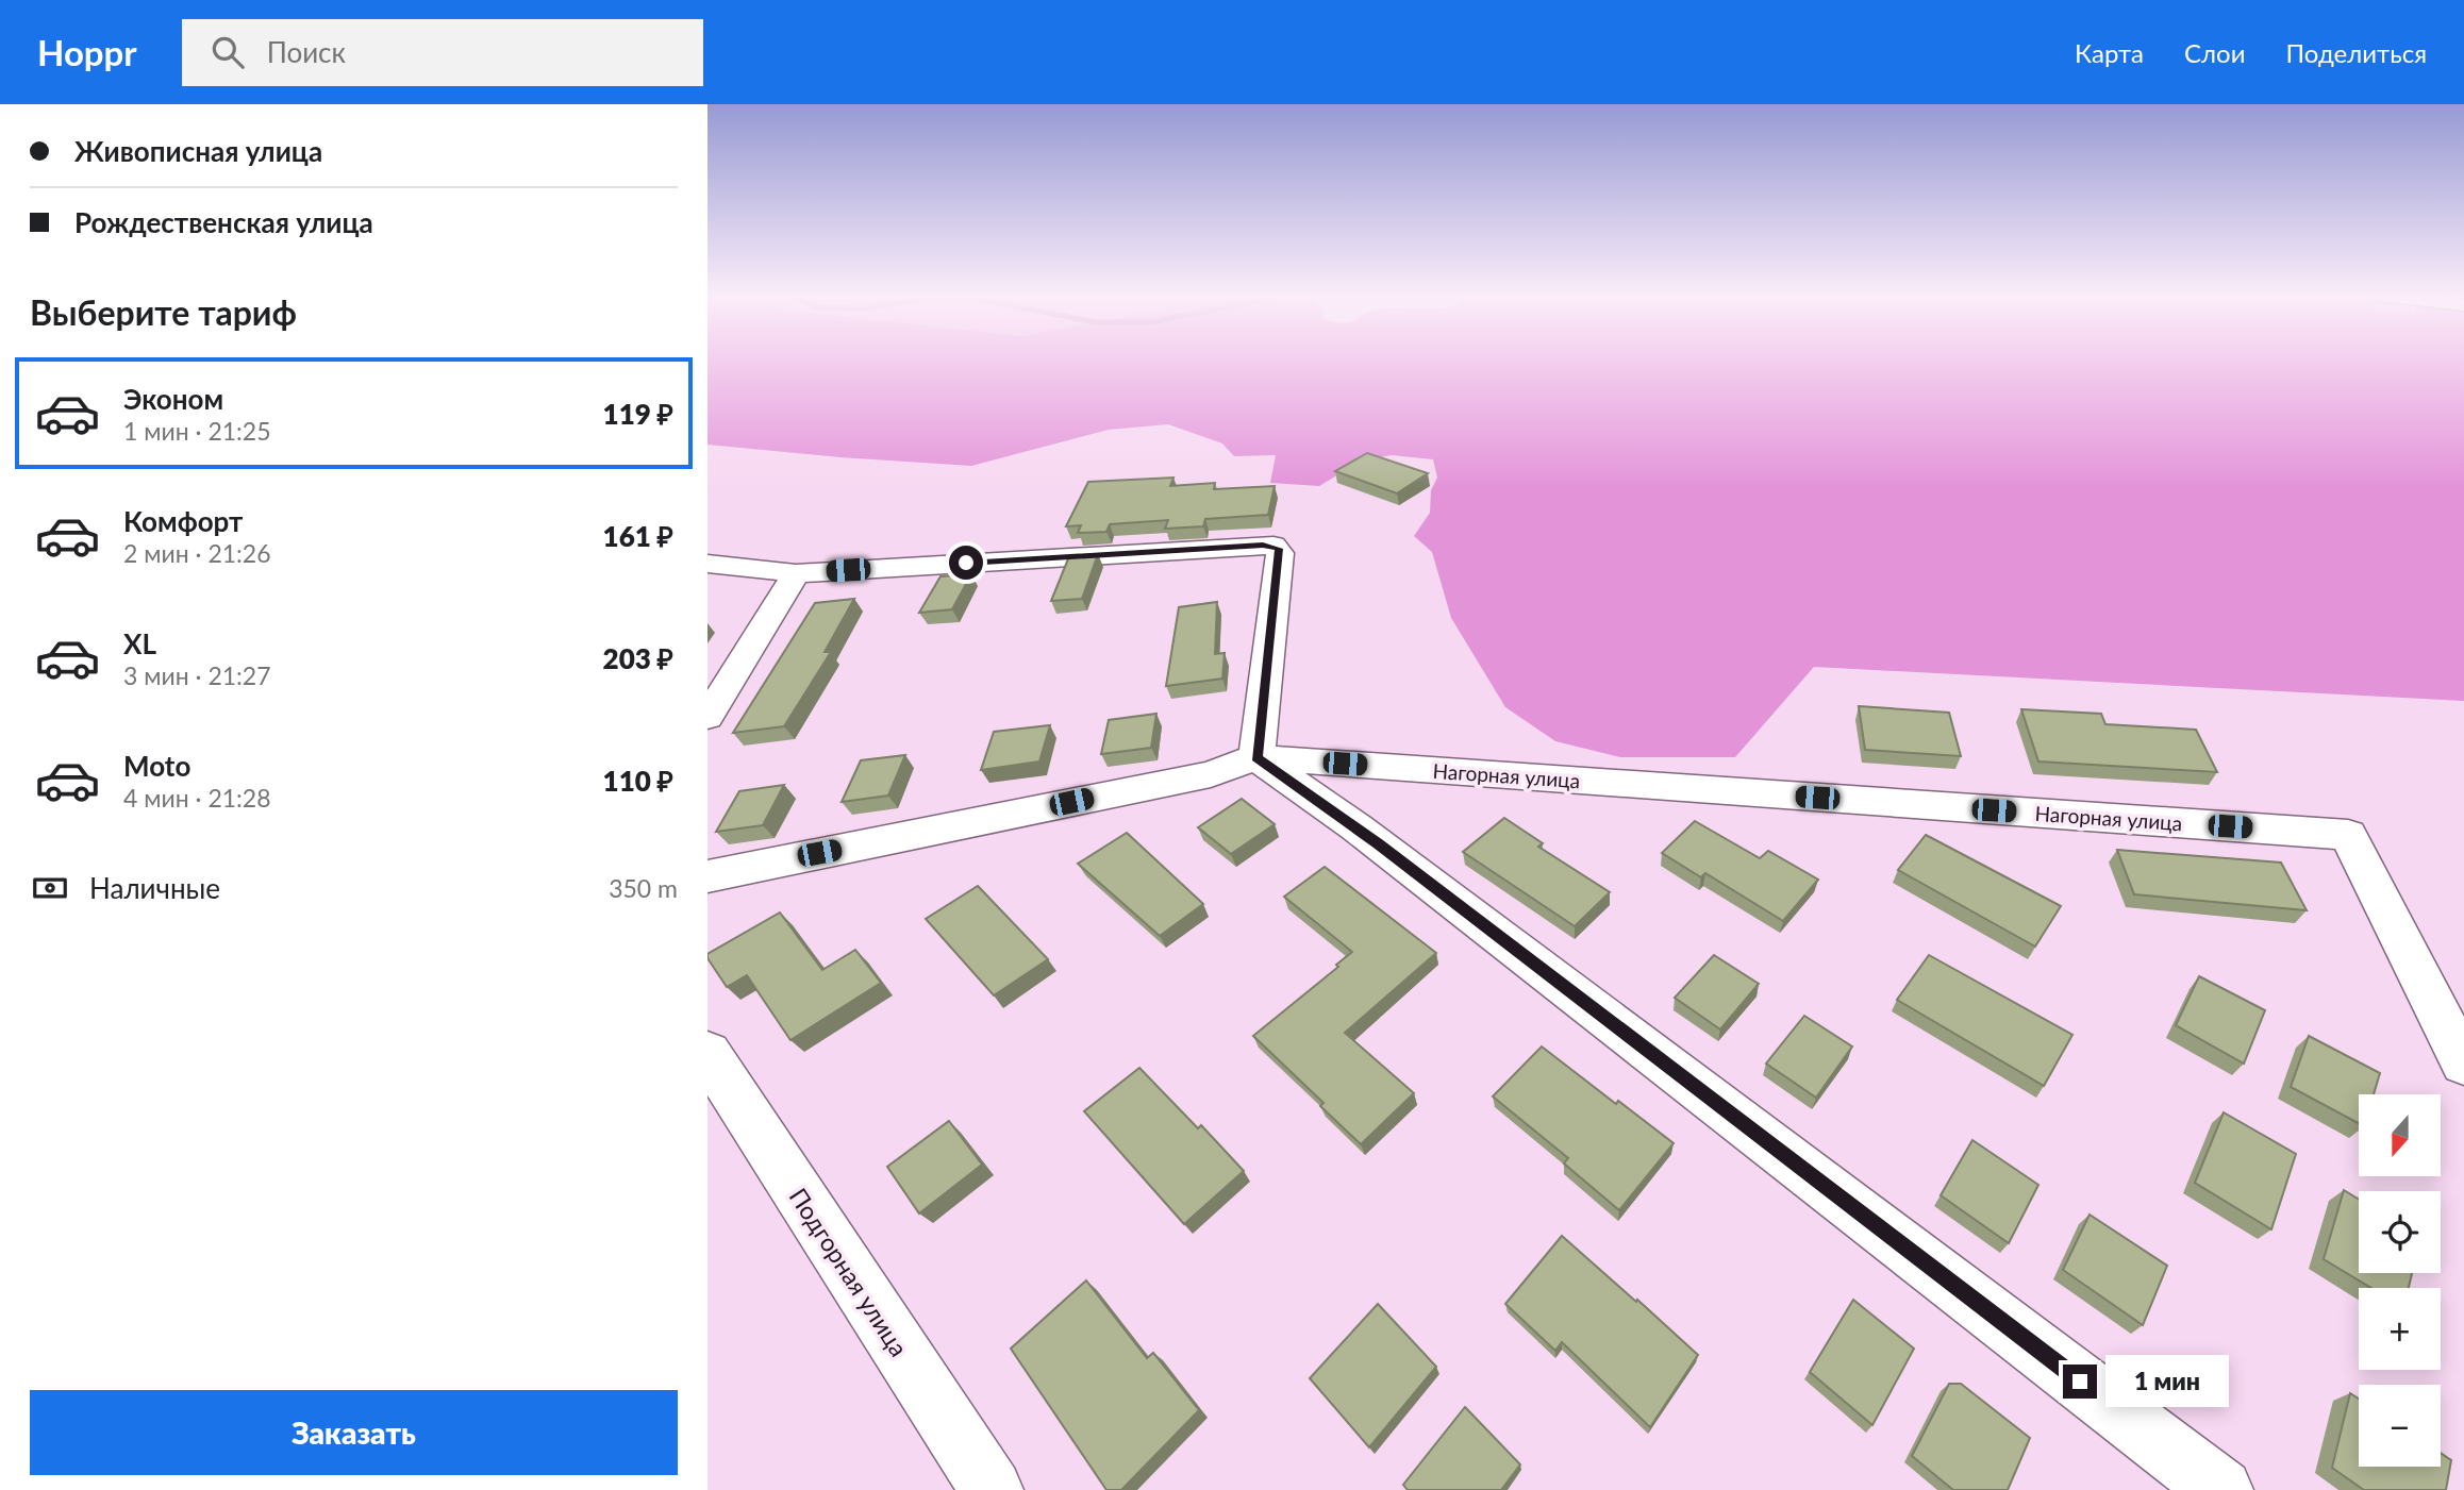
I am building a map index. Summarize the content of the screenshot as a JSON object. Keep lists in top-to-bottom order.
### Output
{
  "streets": {
    "street": ["Нагорная улица", "Подгорная улица"]
  },
  "north": "bottom",
  "page": {
    "header": "Hoppr",
    "search": "Поиск",
    "nav": ["Карта", "Слои", "Поделиться"],
    "banner": ["Живописная улица", "Рождественская улица"],
    "heading": "Выберите тариф",
    "list": [
      {
        "name": "Эконом",
        "note": "1 мин · 21:25",
        "value": "119 ₽"
      },
      {
        "name": "Комфорт",
        "note": "2 мин · 21:26",
        "value": "161 ₽"
      },
      {
        "name": "XL",
        "note": "3 мин · 21:27",
        "value": "203 ₽"
      },
      {
        "name": "Moto",
        "note": "4 мин · 21:28",
        "value": "110 ₽"
      }
    ],
    "pay": ["Наличные", "350 m"],
    "map_buttons": ["+", "−"],
    "bubble": "1 мин",
    "buttons": "Заказать"
  }
}
